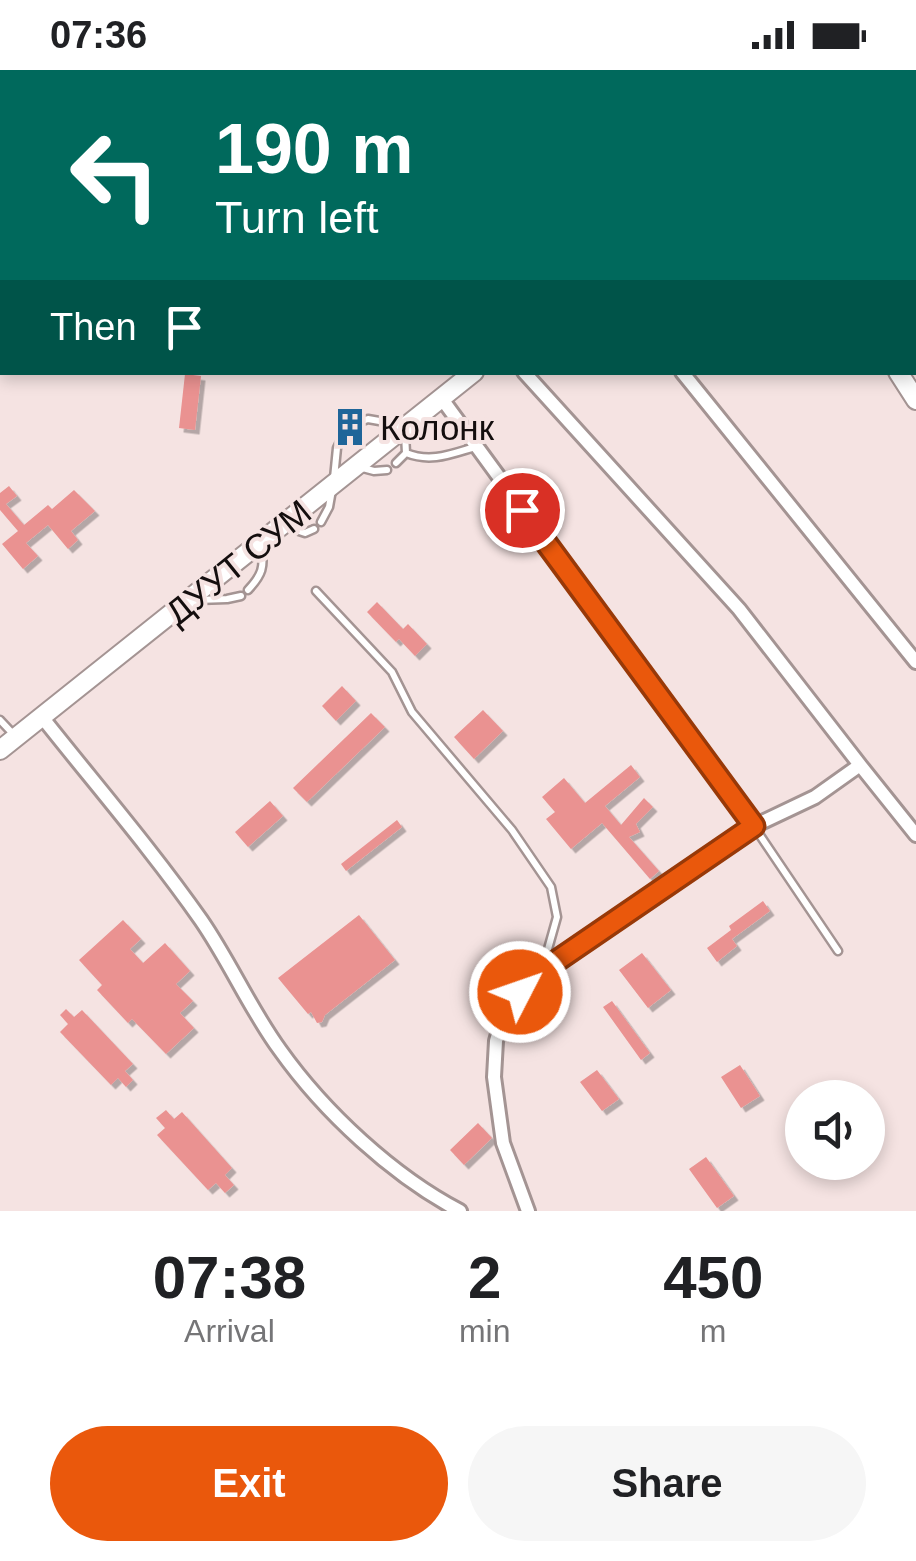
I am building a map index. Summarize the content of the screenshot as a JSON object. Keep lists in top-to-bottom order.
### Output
{
  "streets": {
    "main road": ["ДУУТ СУМ"]
  },
  "places": {
    "building": ["Колонк"]
  },
  "page": {
    "status": "07:36",
    "turn": ["190 m", "Turn left"],
    "then": "Then",
    "eta": [
      "07:38",
      "Arrival",
      "2",
      "min",
      "450",
      "m"
    ],
    "buttons": ["Exit", "Share"]
  }
}
